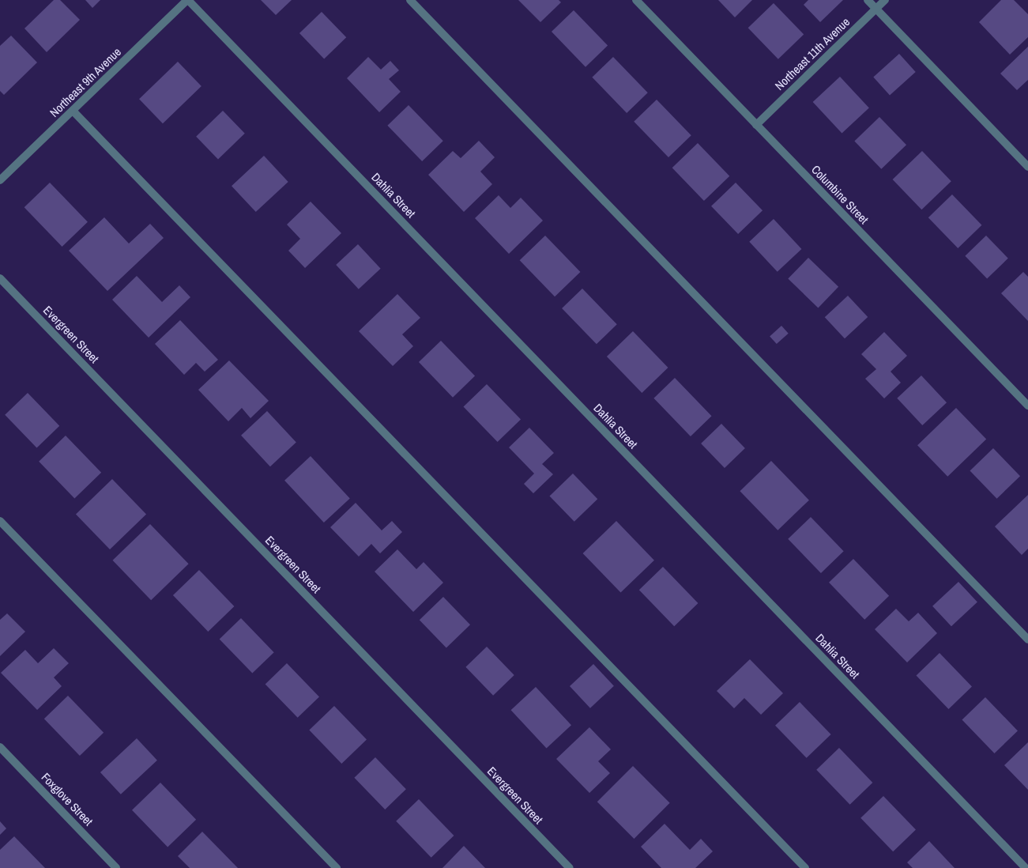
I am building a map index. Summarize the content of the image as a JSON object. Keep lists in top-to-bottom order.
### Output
{
  "streets": {
    "street": [
      "Northeast 11th Avenue",
      "Northeast 9th Avenue",
      "Columbine Street",
      "Dahlia Street",
      "Evergreen Street",
      "Foxglove Street"
    ]
  },
  "crossings": [
    ["Northeast 11th Avenue", "Columbine Street"],
    ["Northeast 9th Avenue", "Dahlia Street"]
  ]
}
